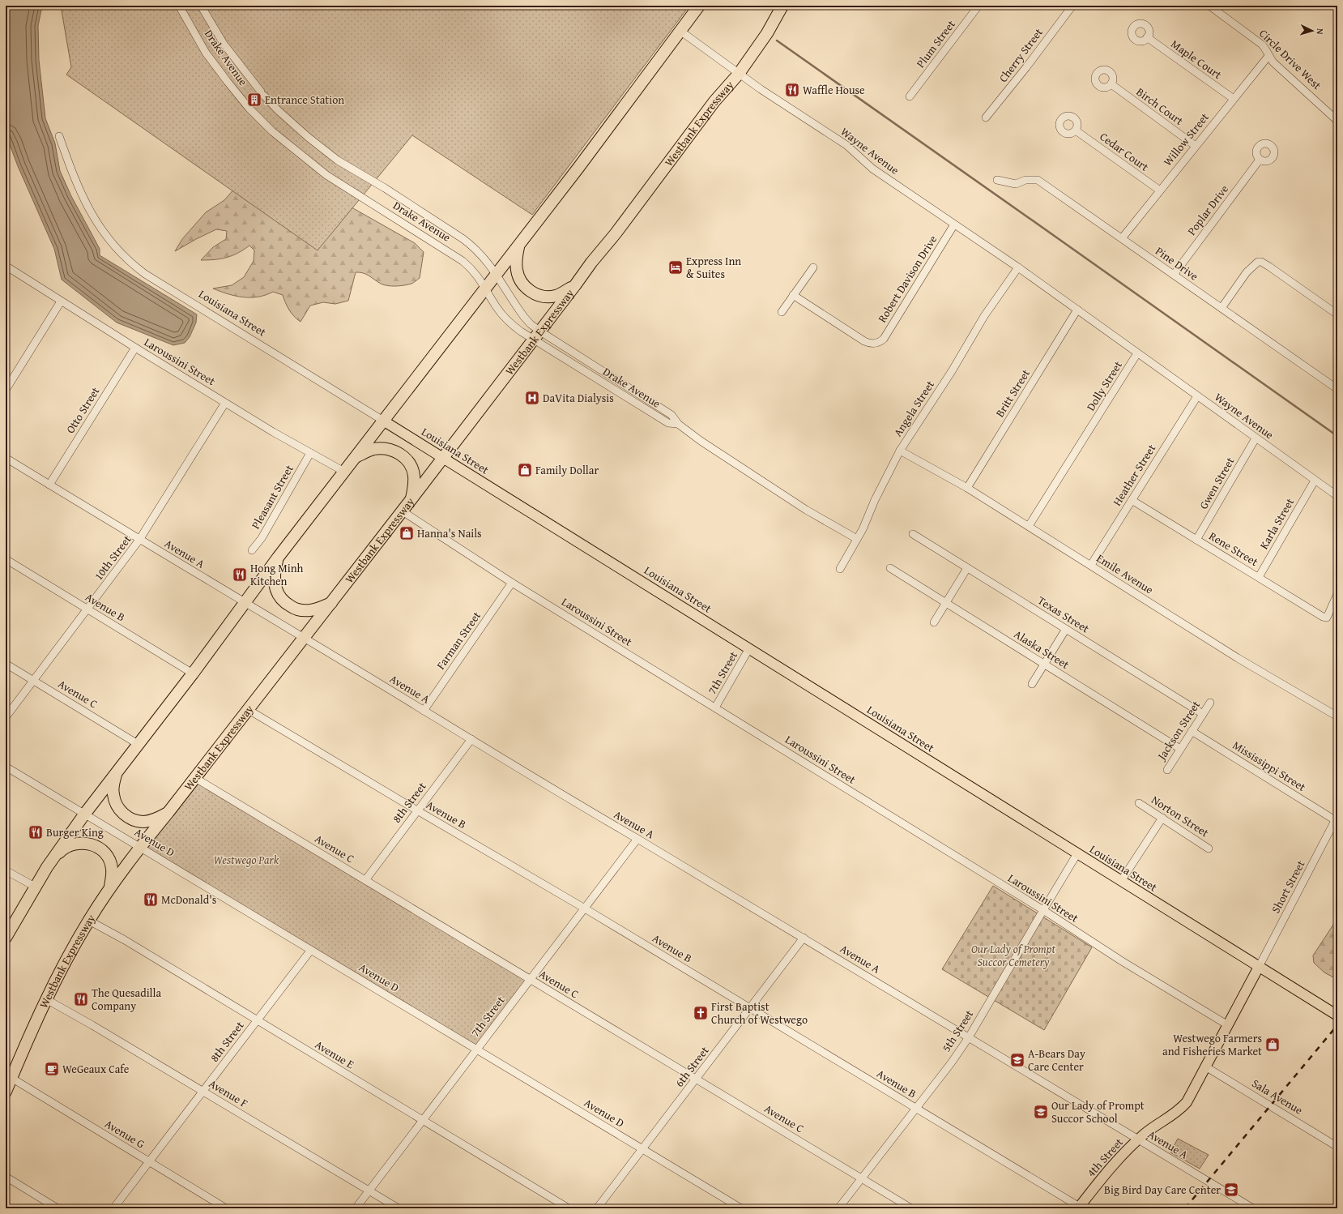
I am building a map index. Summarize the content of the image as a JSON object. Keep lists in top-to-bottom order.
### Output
{
  "streets": {
    "highway": ["Westbank Expressway"],
    "main road": ["Louisiana Street", "4th Street"],
    "street": [
      "Plum Street",
      "Cherry Street",
      "Drake Avenue",
      "Maple Court",
      "Circle Drive West",
      "Birch Court",
      "Willow Street",
      "Wayne Avenue",
      "Cedar Court",
      "Poplar Drive",
      "Pine Drive",
      "Robert Davison Drive",
      "Laroussini Street",
      "Dolly Street",
      "Britt Street",
      "Angela Street",
      "Otto Street",
      "Heather Street",
      "Gwen Street",
      "Pleasant Street",
      "Karla Street",
      "Rene Street",
      "Avenue A",
      "10th Street",
      "Emile Avenue",
      "Avenue B",
      "Texas Street",
      "Farman Street",
      "Alaska Street",
      "7th Street",
      "Avenue C",
      "Jackson Street",
      "Mississippi Street",
      "8th Street",
      "Norton Street",
      "Avenue D",
      "Short Street",
      "5th Street",
      "Avenue E",
      "6th Street",
      "Avenue F",
      "Sala Avenue",
      "Avenue G"
    ]
  },
  "crossings": [
    ["Drake Avenue", "Westbank Expressway"],
    ["Drake Avenue", "Angela Street"],
    ["Maple Court", "Willow Street"],
    ["Circle Drive West", "Willow Street"],
    ["Birch Court", "Willow Street"],
    ["Westbank Expressway", "Wayne Avenue"],
    ["Westbank Expressway", "Louisiana Street"],
    ["Westbank Expressway", "Laroussini Street"],
    ["Westbank Expressway", "Avenue A"],
    ["Westbank Expressway", "Avenue B"],
    ["Westbank Expressway", "Avenue C"],
    ["Westbank Expressway", "Avenue D"],
    ["Westbank Expressway", "Avenue E"],
    ["Westbank Expressway", "Avenue F"],
    ["Westbank Expressway", "Avenue G"],
    ["Willow Street", "Cedar Court"],
    ["Willow Street", "Pine Drive"],
    ["Wayne Avenue", "Robert Davison Drive"],
    ["Wayne Avenue", "Dolly Street"],
    ["Wayne Avenue", "Britt Street"],
    ["Wayne Avenue", "Angela Street"],
    ["Wayne Avenue", "Heather Street"],
    ["Wayne Avenue", "Gwen Street"],
    ["Wayne Avenue", "Karla Street"],
    ["Poplar Drive", "Pine Drive"],
    ["Louisiana Street", "7th Street"],
    ["Louisiana Street", "Short Street"],
    ["Louisiana Street", "5th Street"],
    ["Louisiana Street", "4th Street"],
    ["Laroussini Street", "Otto Street"],
    ["Laroussini Street", "Pleasant Street"],
    ["Laroussini Street", "10th Street"],
    ["Laroussini Street", "Farman Street"],
    ["Laroussini Street", "7th Street"],
    ["Laroussini Street", "5th Street"],
    ["Laroussini Street", "4th Street"],
    ["Dolly Street", "Emile Avenue"],
    ["Britt Street", "Emile Avenue"],
    ["Angela Street", "Emile Avenue"],
    ["Otto Street", "Avenue A"],
    ["Heather Street", "Rene Street"],
    ["Heather Street", "Emile Avenue"],
    ["Gwen Street", "Rene Street"],
    ["Karla Street", "Rene Street"],
    ["Avenue A", "10th Street"],
    ["Avenue A", "Farman Street"],
    ["Avenue A", "7th Street"],
    ["Avenue A", "8th Street"],
    ["Avenue A", "5th Street"],
    ["Avenue A", "6th Street"],
    ["Avenue A", "4th Street"],
    ["10th Street", "Avenue B"],
    ["10th Street", "Avenue C"],
    ["Avenue B", "7th Street"],
    ["Avenue B", "8th Street"],
    ["Avenue B", "5th Street"],
    ["Avenue B", "6th Street"],
    ["Avenue B", "4th Street"],
    ["Texas Street", "Jackson Street"],
    ["Alaska Street", "Jackson Street"],
    ["7th Street", "Avenue C"],
    ["7th Street", "Avenue D"],
    ["7th Street", "Avenue E"],
    ["7th Street", "Avenue F"],
    ["Avenue C", "8th Street"],
    ["Avenue C", "5th Street"],
    ["Avenue C", "6th Street"],
    ["Jackson Street", "Mississippi Street"],
    ["Mississippi Street", "Short Street"],
    ["8th Street", "Avenue D"],
    ["8th Street", "Avenue E"],
    ["8th Street", "Avenue F"],
    ["8th Street", "Avenue G"],
    ["Avenue D", "6th Street"],
    ["Short Street", "4th Street"],
    ["Sala Avenue", "4th Street"]
  ],
  "parks": ["Westwego Park", "Our Lady of Prompt Succor Cemetery"],
  "places": {
    "restaurant": [
      "Waffle House",
      "Hong Minh Kitchen",
      "Burger King",
      "McDonald's",
      "The Quesadilla Company"
    ],
    "building": ["Entrance Station"],
    "hotel": ["Express Inn & Suites"],
    "hospital": ["DaVita Dialysis"],
    "shop": ["Family Dollar", "Hanna's Nails", "Westwego Farmers and Fisheries Market"],
    "church": ["First Baptist Church of Westwego"],
    "school or university": ["A-Bears Day Care Center", "Our Lady of Prompt Succor School", "Big Bird Day Care Center"],
    "cafe": ["WeGeaux Cafe"]
  },
  "north": "right"
}
